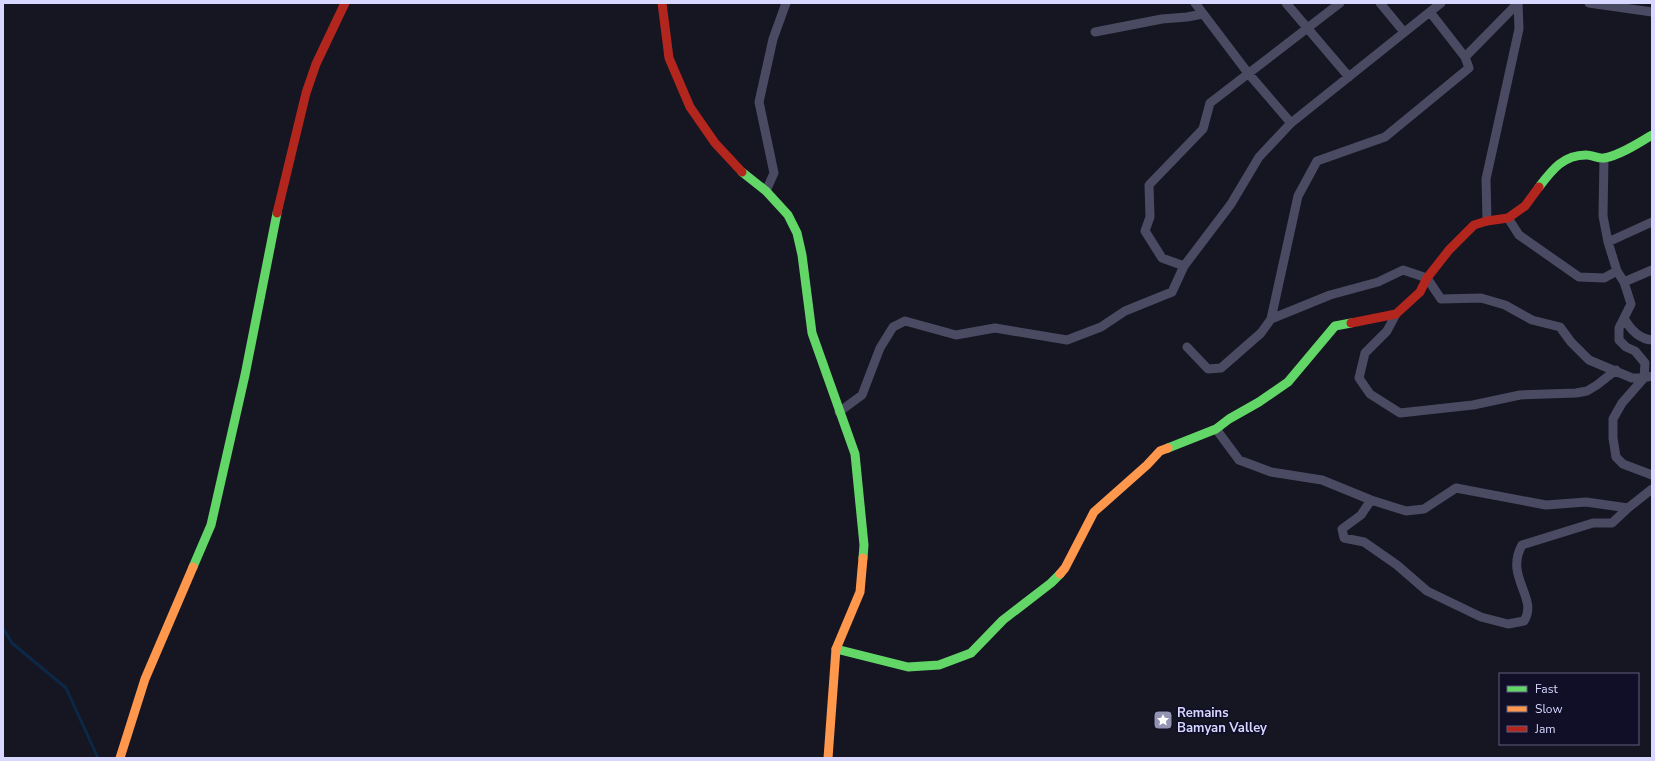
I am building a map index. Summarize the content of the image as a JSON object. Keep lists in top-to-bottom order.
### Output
{
  "places": {
    "place": ["Remains Bamyan Valley"]
  },
  "legend": ["Fast", "Slow", "Jam"]
}
